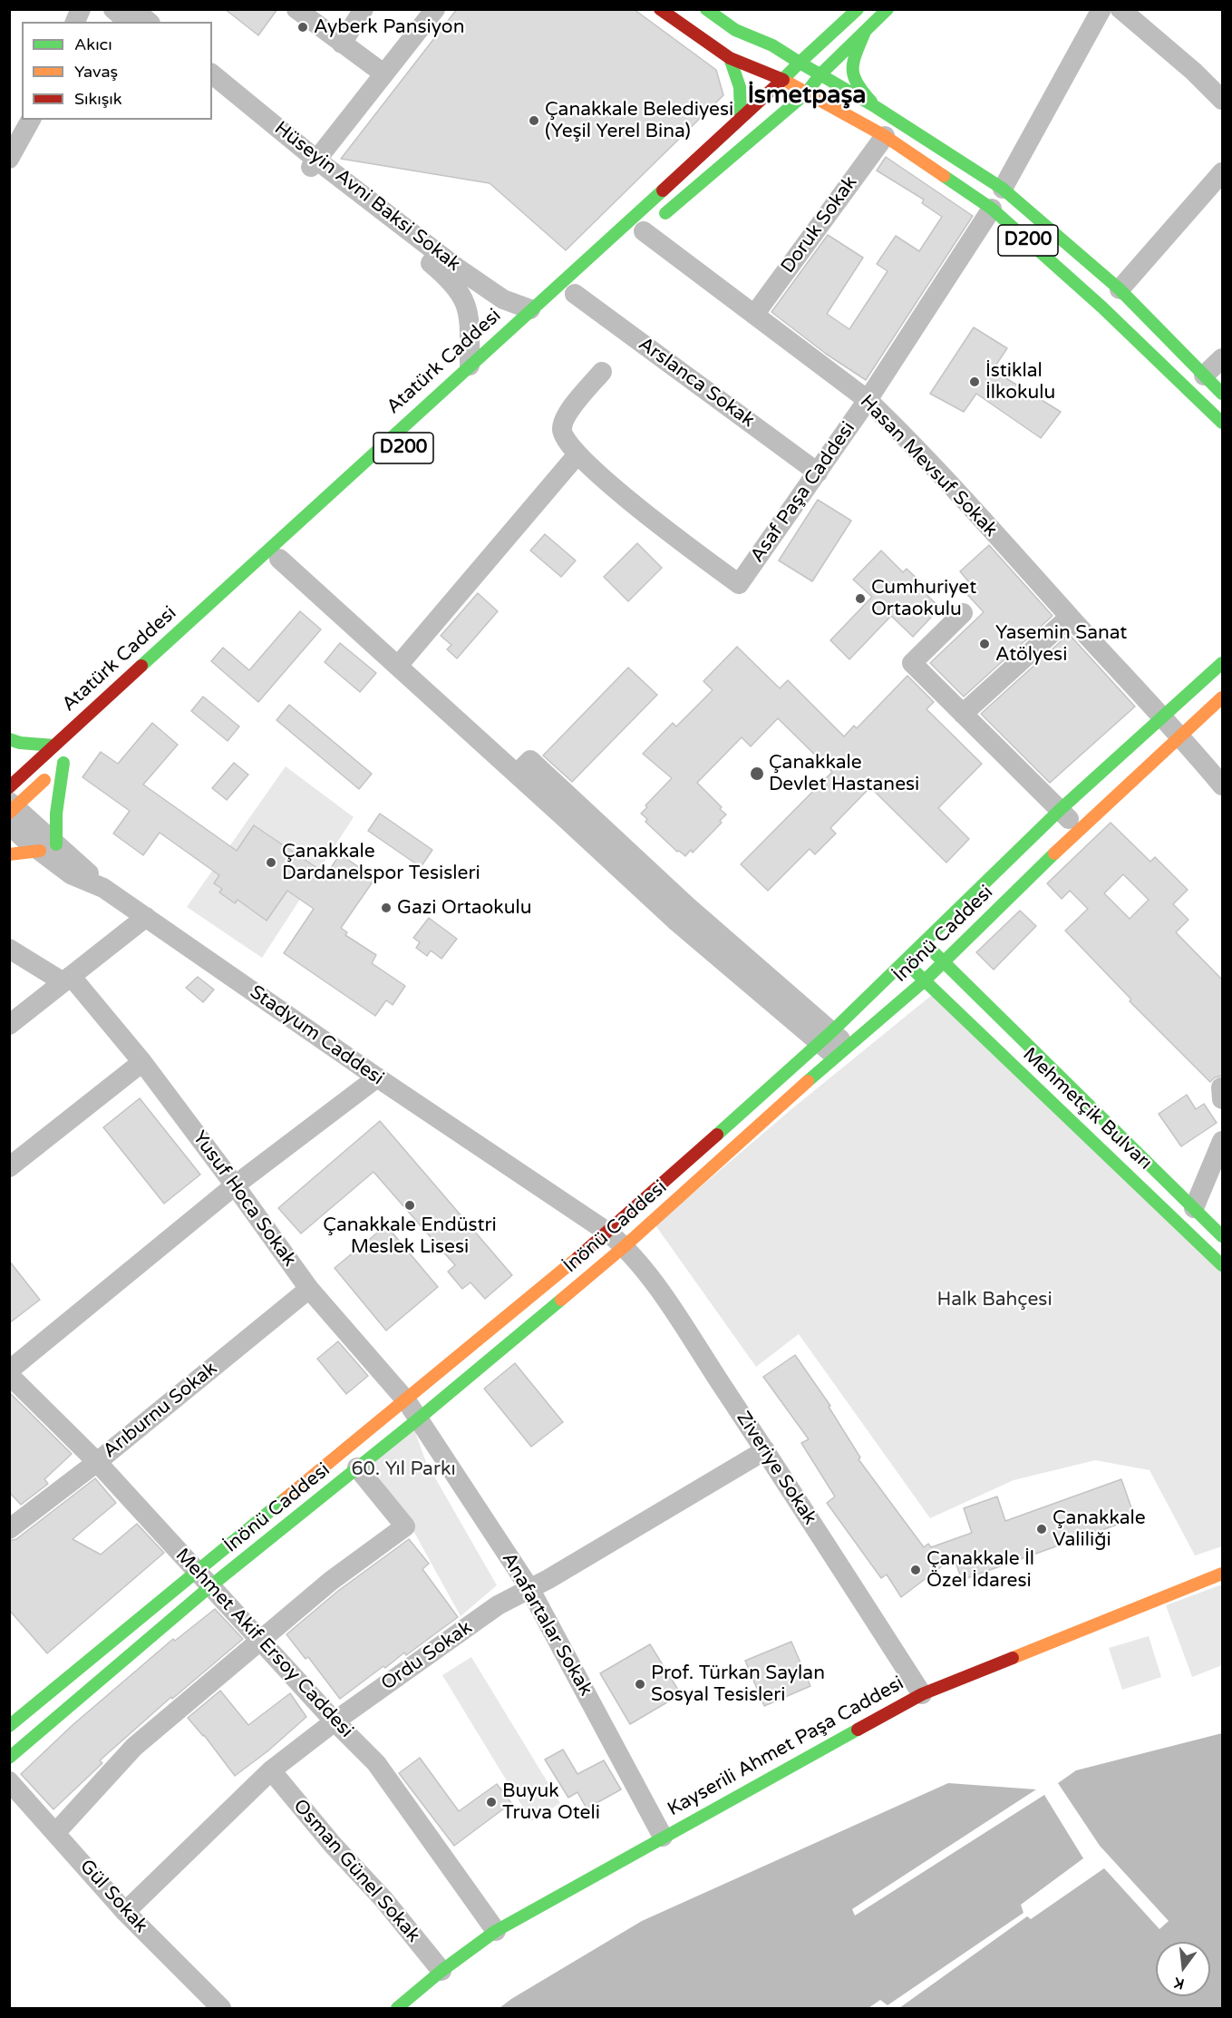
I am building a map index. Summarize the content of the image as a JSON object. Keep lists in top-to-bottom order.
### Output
{
  "streets": {
    "main road": [
      "D200",
      "Atatürk Caddesi",
      "İnönü Caddesi",
      "Mehmetçik Bulvarı",
      "Kayserili Ahmet Paşa Caddesi"
    ],
    "street": [
      "Hüseyin Avni Baksi Sokak",
      "Doruk Sokak",
      "Arslanca Sokak",
      "Hasan Mevsuf Sokak",
      "Asaf Paşa Caddesi",
      "Stadyum Caddesi",
      "Yusuf Hoca Sokak",
      "Arıburnu Sokak",
      "Ziveriye Sokak",
      "Anafartalar Sokak",
      "Mehmet Akif Ersoy Caddesi",
      "Ordu Sokak",
      "Osman Günel Sokak",
      "Gül Sokak"
    ]
  },
  "crossings": [
    ["Hüseyin Avni Baksi Sokak", "Atatürk Caddesi"],
    ["Doruk Sokak", "D200"],
    ["Doruk Sokak", "Hasan Mevsuf Sokak"],
    ["D200", "Atatürk Caddesi"],
    ["D200", "Asaf Paşa Caddesi"],
    ["Arslanca Sokak", "Asaf Paşa Caddesi"],
    ["Hasan Mevsuf Sokak", "Asaf Paşa Caddesi"],
    ["Hasan Mevsuf Sokak", "İnönü Caddesi"],
    ["İnönü Caddesi", "Stadyum Caddesi"],
    ["İnönü Caddesi", "Mehmetçik Bulvarı"],
    ["İnönü Caddesi", "Yusuf Hoca Sokak"],
    ["İnönü Caddesi", "Ziveriye Sokak"],
    ["İnönü Caddesi", "Anafartalar Sokak"],
    ["İnönü Caddesi", "Mehmet Akif Ersoy Caddesi"],
    ["Stadyum Caddesi", "Ziveriye Sokak"],
    ["Yusuf Hoca Sokak", "Arıburnu Sokak"],
    ["Yusuf Hoca Sokak", "Anafartalar Sokak"],
    ["Arıburnu Sokak", "Mehmet Akif Ersoy Caddesi"],
    ["Ziveriye Sokak", "Ordu Sokak"],
    ["Ziveriye Sokak", "Kayserili Ahmet Paşa Caddesi"],
    ["Anafartalar Sokak", "Ordu Sokak"],
    ["Anafartalar Sokak", "Kayserili Ahmet Paşa Caddesi"],
    ["Mehmet Akif Ersoy Caddesi", "Ordu Sokak"],
    ["Mehmet Akif Ersoy Caddesi", "Kayserili Ahmet Paşa Caddesi"],
    ["Ordu Sokak", "Osman Günel Sokak"],
    ["Ordu Sokak", "Gül Sokak"],
    ["Kayserili Ahmet Paşa Caddesi", "Osman Günel Sokak"]
  ],
  "districts": ["İsmetpaşa"],
  "parks": ["Halk Bahçesi", "60. Yıl Parkı"],
  "places": [
    "Ayberk Pansiyon",
    "Çanakkale Belediyesi (Yeşil Yerel Bina)",
    "İstiklal İlkokulu",
    "Cumhuriyet Ortaokulu",
    "Yasemin Sanat Atölyesi",
    "Çanakkale Devlet Hastanesi",
    "Çanakkale Dardanelspor Tesisleri",
    "Gazi Ortaokulu",
    "Çanakkale Endüstri Meslek Lisesi",
    "Çanakkale Valiliği",
    "Çanakkale İl Özel İdaresi",
    "Prof. Türkan Saylan Sosyal Tesisleri",
    "Buyuk Truva Oteli"
  ],
  "legend": ["Akıcı", "Yavaş", "Sıkışık"],
  "north": "bottom"
}
